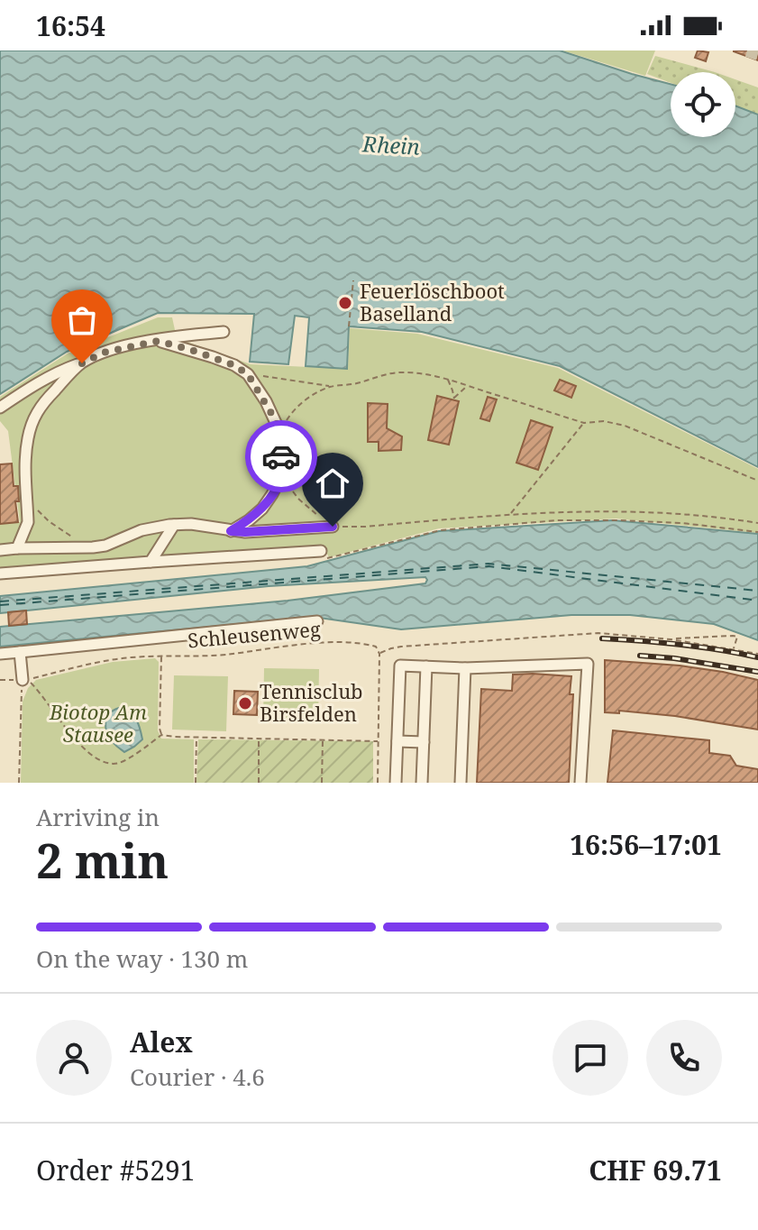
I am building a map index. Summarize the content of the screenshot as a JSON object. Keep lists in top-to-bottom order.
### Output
{
  "streets": {
    "path": ["Schleusenweg"]
  },
  "water": ["Rhein"],
  "parks": ["Biotop Am Stausee"],
  "places": ["Feuerlöschboot Baselland", "Tennisclub Birsfelden"],
  "page": {
    "status": "16:54",
    "heading": ["2 min", "Arriving in", "16:56–17:01"],
    "panel": [
      "Alex",
      "Courier · 4.6",
      "Order #5291",
      "CHF 69.71"
    ],
    "bar": "On the way · 130 m"
  }
}
